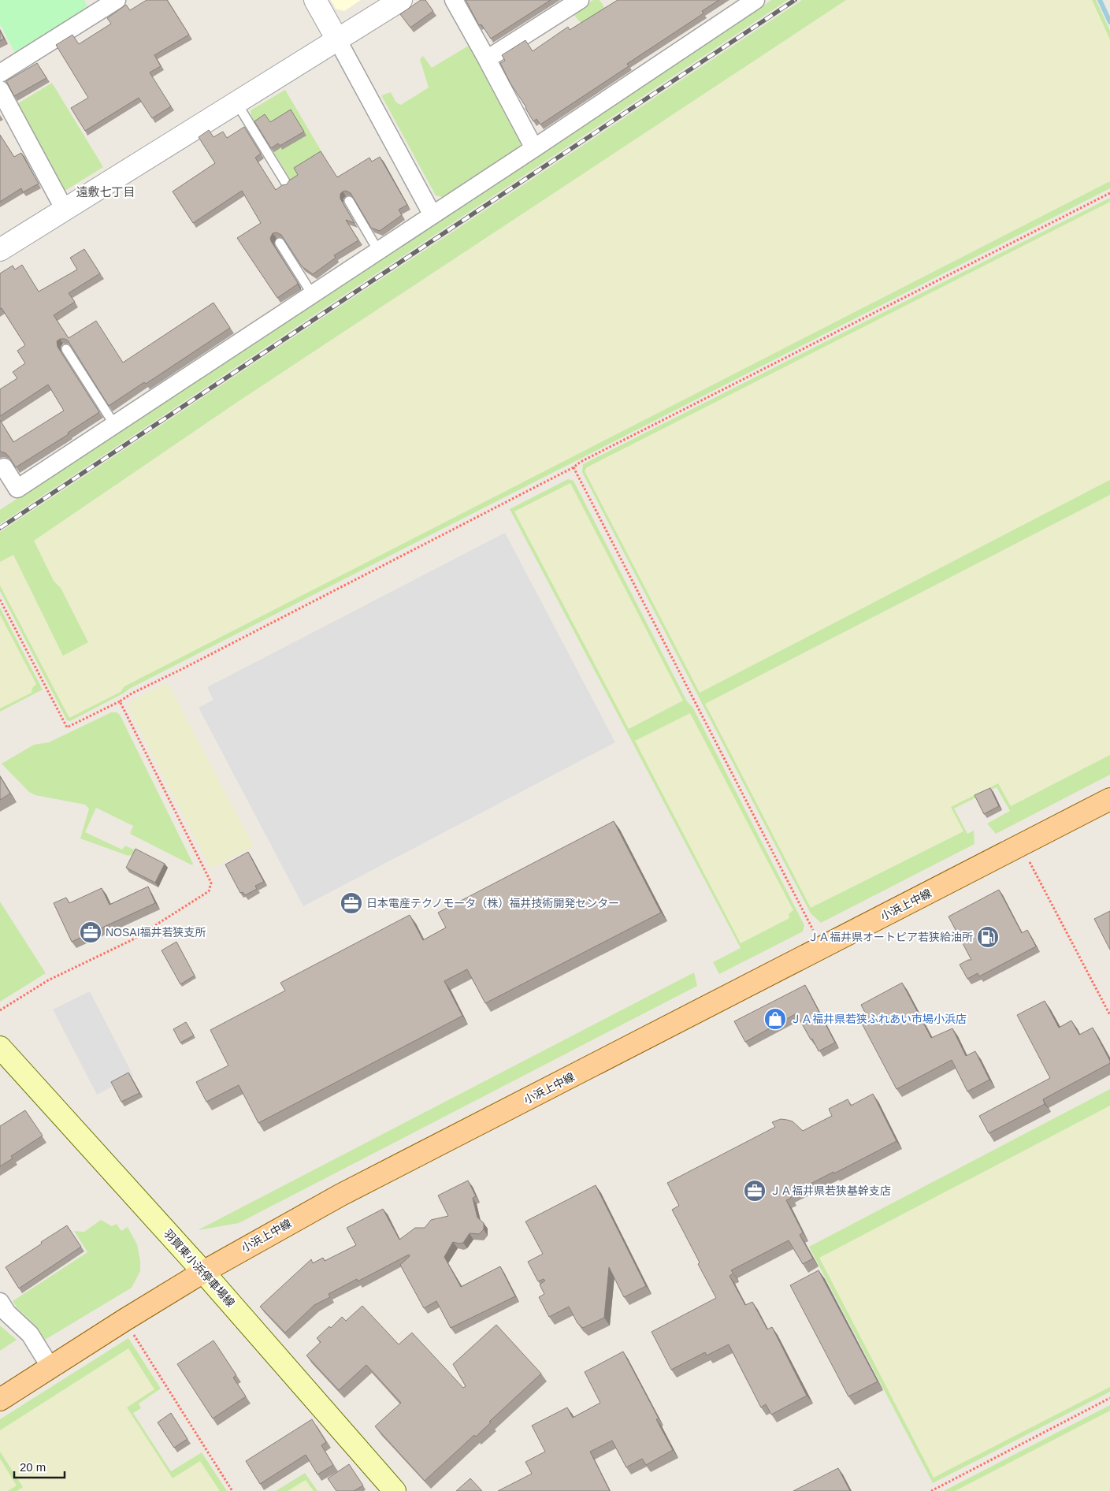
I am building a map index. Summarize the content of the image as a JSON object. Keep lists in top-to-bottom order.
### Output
{
  "streets": {
    "main road": ["小浜上中線", "羽賀東小浜停車場線"]
  },
  "crossings": [
    ["小浜上中線", "羽賀東小浜停車場線"]
  ],
  "districts": ["遠敷七丁目"],
  "places": {
    "office": ["日本電産テクノモータ（株）福井技術開発センター", "NOSAI福井若狭支所", "ＪＡ福井県若狭基幹支店"],
    "fuel station": ["ＪＡ福井県オートピア若狭給油所"],
    "shop": ["ＪＡ福井県若狭ふれあい市場小浜店"]
  },
  "scale_bar": "20 m"
}
